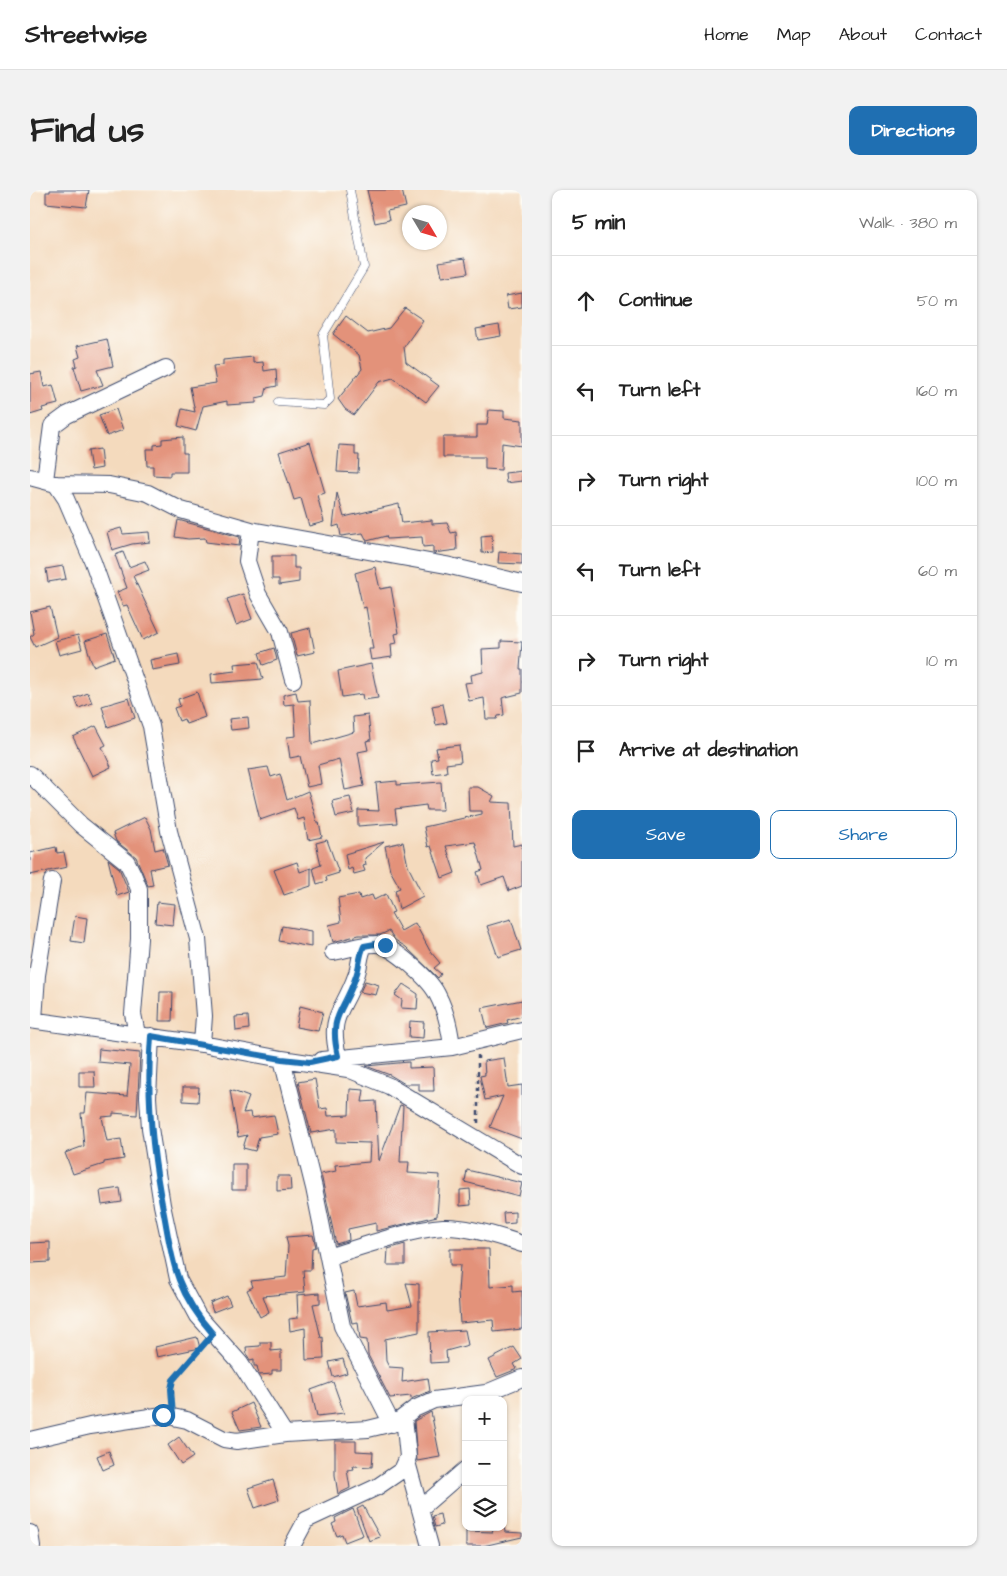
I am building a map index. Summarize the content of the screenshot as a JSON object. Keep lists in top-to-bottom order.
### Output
{
  "north": "bottom right",
  "page": {
    "header": "Streetwise",
    "nav": [
      "Home",
      "Map",
      "About",
      "Contact"
    ],
    "title": "Find us",
    "buttons": [
      "Directions",
      ["Save", "Share"]
    ],
    "heading": ["5 min", "Walk · 380 m"],
    "list": [
      ["Continue", "50 m"],
      ["Turn left", "160 m"],
      ["Turn right", "100 m"],
      ["Turn left", "60 m"],
      ["Turn right", "10 m"],
      "Arrive at destination"
    ],
    "map_buttons": ["+", "−"]
  }
}
